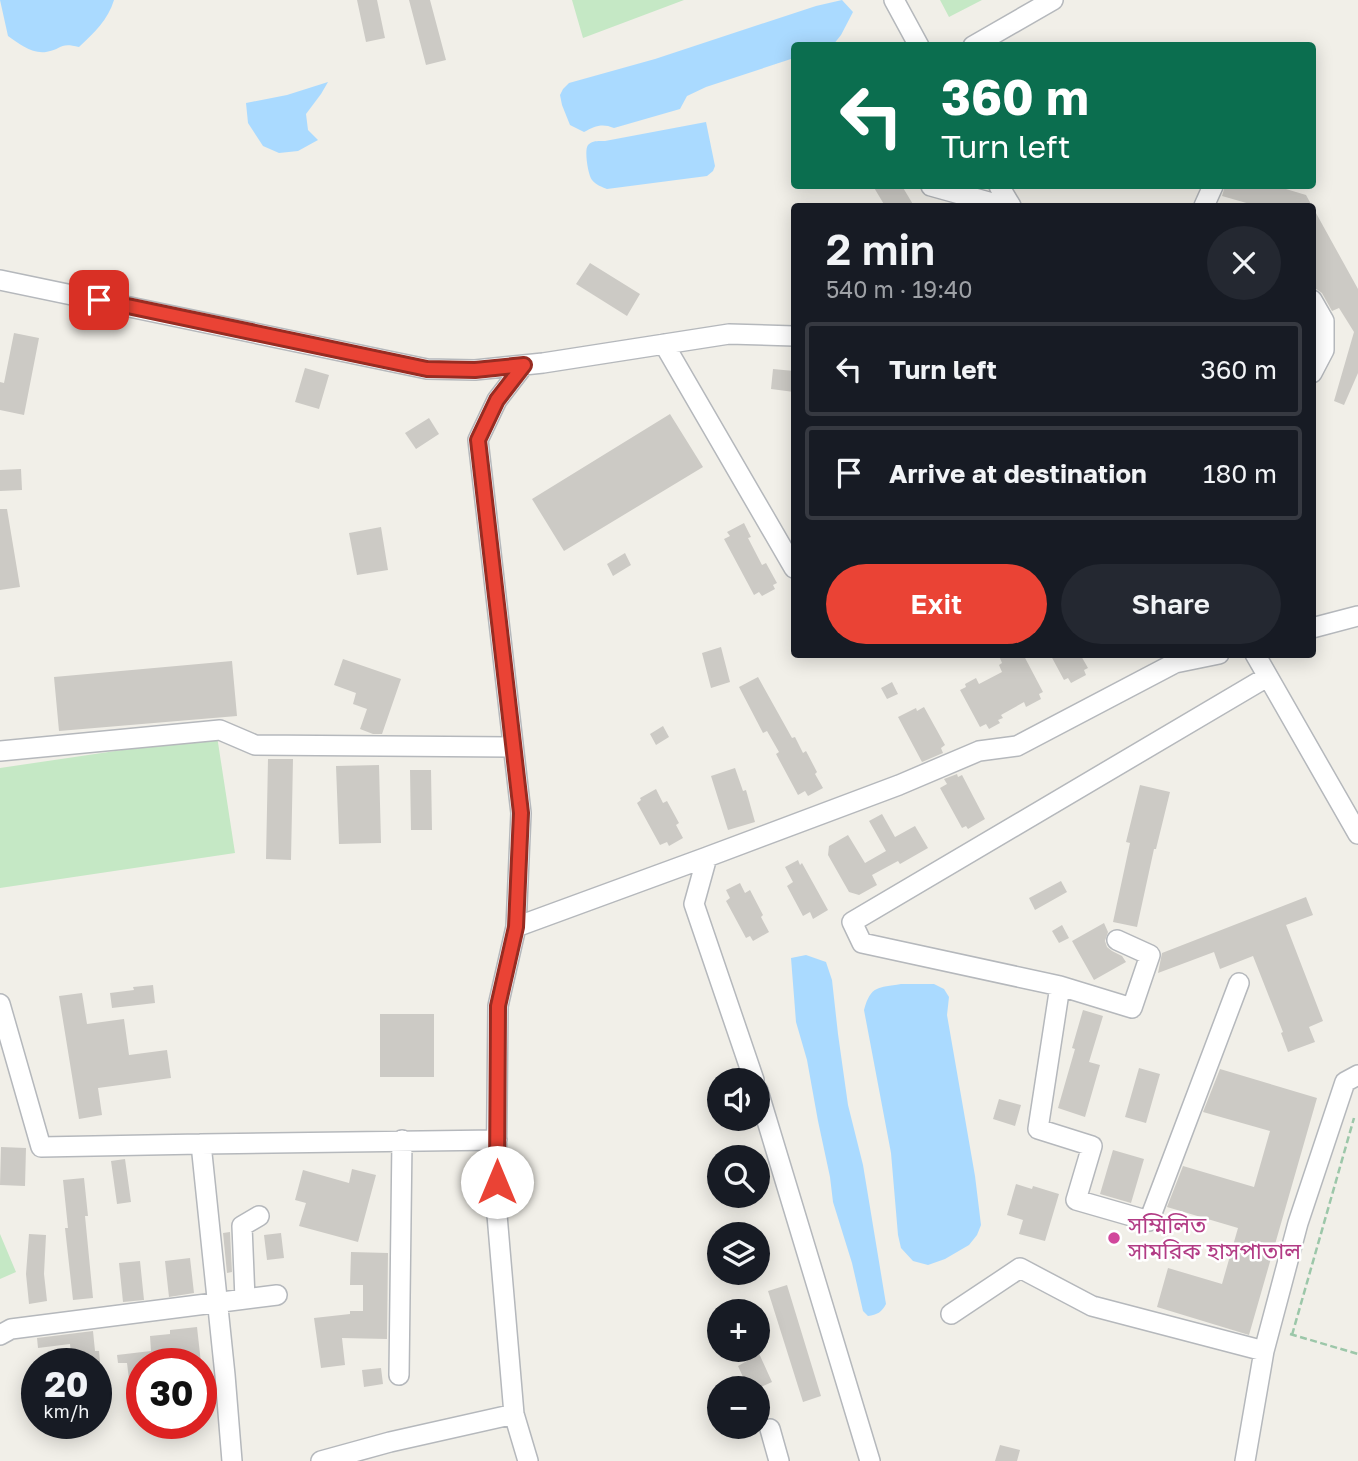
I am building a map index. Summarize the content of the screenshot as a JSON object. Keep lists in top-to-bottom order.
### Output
{
  "places": ["সম্মিলিত সামরিক হাসপাতাল"],
  "page": {
    "turn": ["360 m", "Turn left"],
    "heading": ["2 min", "540 m · 19:40"],
    "list": [
      {
        "name": "Turn left",
        "value": "360 m"
      },
      {
        "name": "Arrive at destination",
        "value": "180 m"
      }
    ],
    "buttons": ["Exit", "Share"],
    "map_buttons": ["+", "−"],
    "speed": "20 km/h",
    "limit": "30"
  }
}
